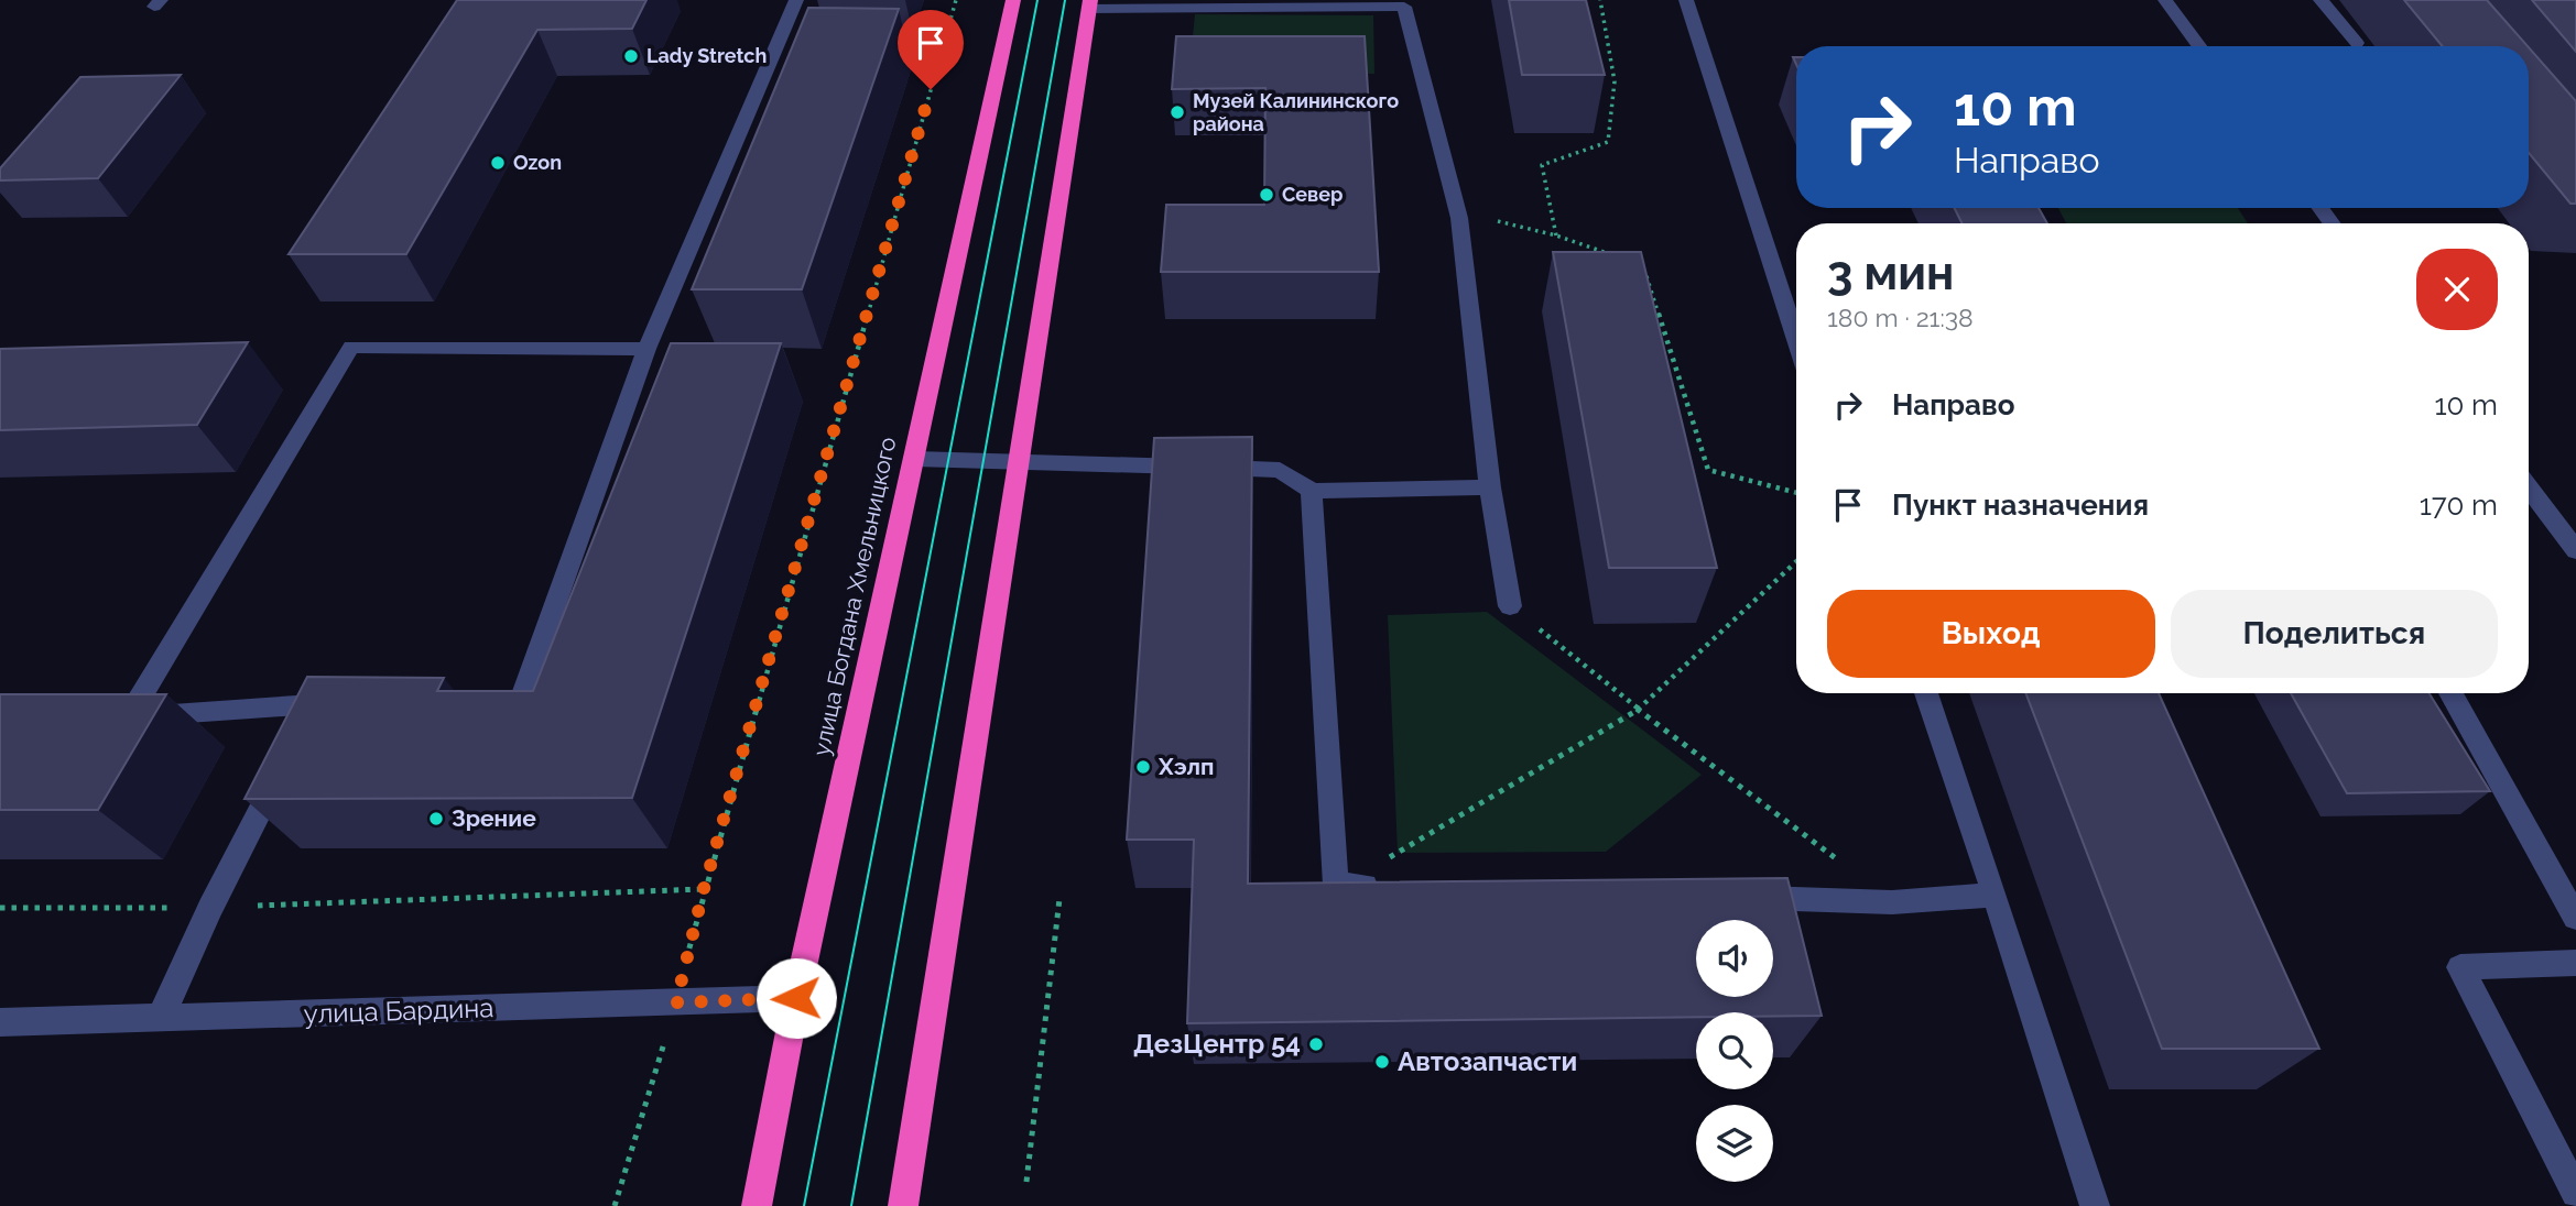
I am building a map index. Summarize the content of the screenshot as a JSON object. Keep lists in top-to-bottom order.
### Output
{
  "streets": {
    "highway": ["улица Богдана Хмельницкого"],
    "street": ["улица Бардина"]
  },
  "crossings": [
    ["улица Богдана Хмельницкого", "улица Бардина"]
  ],
  "places": [
    "Lady Stretch",
    "Музей Калининского района",
    "Ozon",
    "Север",
    "Хэлп",
    "Зрение",
    "ДезЦентр 54",
    "Автозапчасти"
  ],
  "page": {
    "turn": ["10 m", "Направо"],
    "heading": ["3 мин", "180 m · 21:38"],
    "list": [
      {
        "name": "Направо",
        "value": "10 m"
      },
      {
        "name": "Пункт назначения",
        "value": "170 m"
      }
    ],
    "buttons": ["Выход", "Поделиться"]
  }
}
